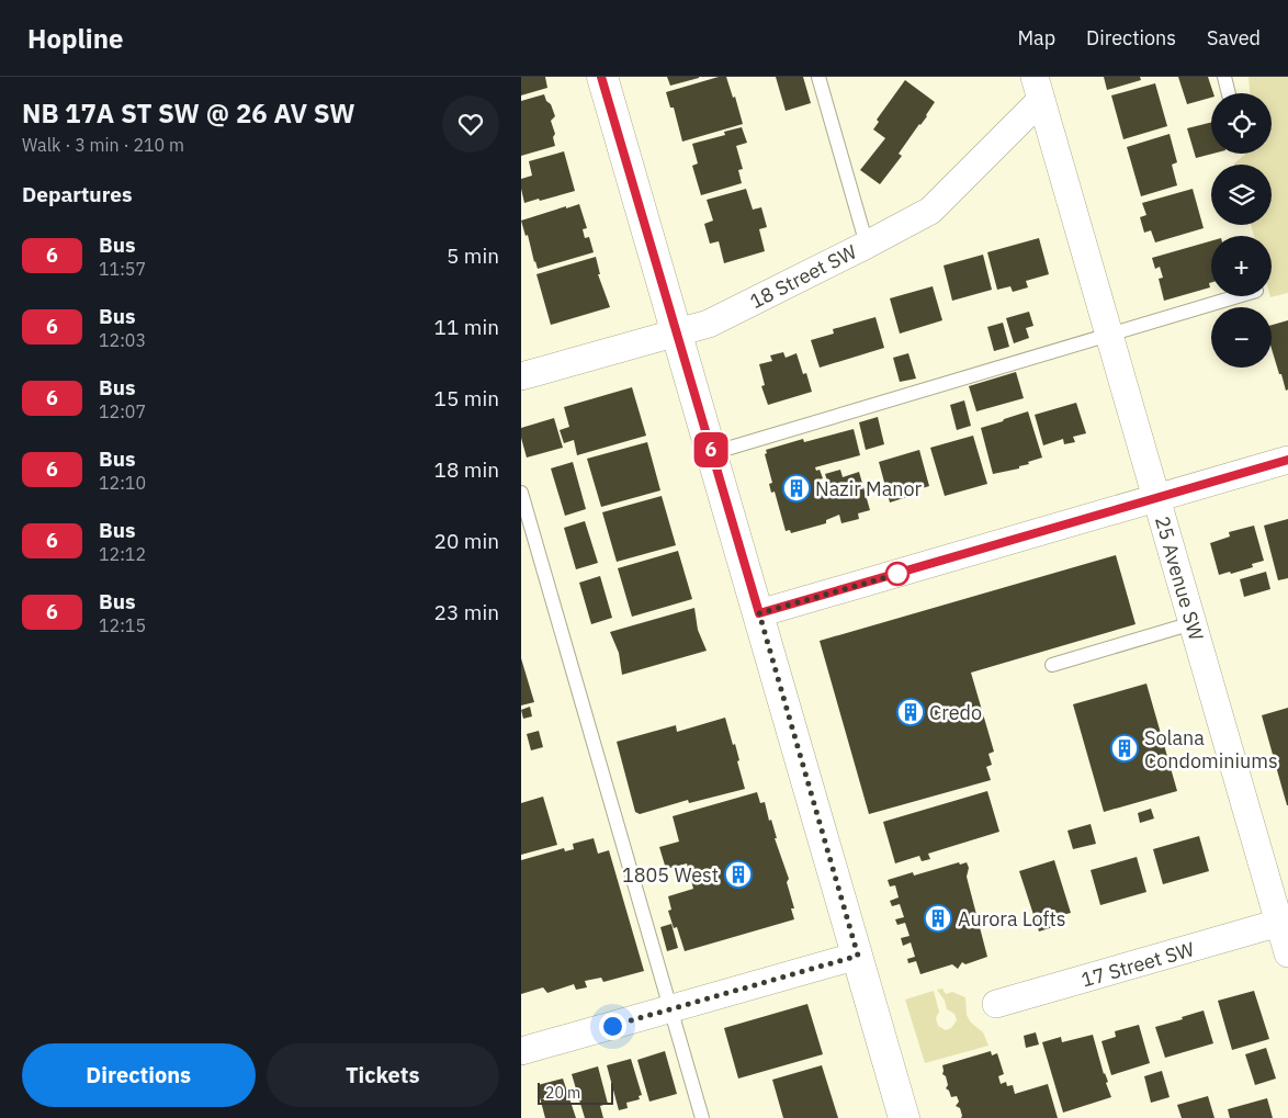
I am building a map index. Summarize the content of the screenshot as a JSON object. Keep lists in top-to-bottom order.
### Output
{
  "streets": {
    "street": ["18 Street SW", "25 Avenue SW", "17 Street SW"]
  },
  "crossings": [
    ["18 Street SW", "25 Avenue SW"],
    ["25 Avenue SW", "17 Street SW"]
  ],
  "places": {
    "building": [
      "Nazir Manor",
      "Credo",
      "Solana Condominiums",
      "1805 West",
      "Aurora Lofts"
    ]
  },
  "lines": ["bus line 6"],
  "scale_bar": "20 m",
  "page": {
    "header": "Hopline",
    "nav": ["Map", "Directions", "Saved"],
    "heading": [
      ["NB 17A ST SW @ 26 AV SW", "Walk · 3 min · 210 m"],
      "Departures"
    ],
    "on_map": "6",
    "map_buttons": ["+", "−"],
    "list": [
      {
        "mark": "6",
        "name": "Bus",
        "note": "11:57",
        "value": "5 min"
      },
      {
        "mark": "6",
        "name": "Bus",
        "note": "12:03",
        "value": "11 min"
      },
      {
        "mark": "6",
        "name": "Bus",
        "note": "12:07",
        "value": "15 min"
      },
      {
        "mark": "6",
        "name": "Bus",
        "note": "12:10",
        "value": "18 min"
      },
      {
        "mark": "6",
        "name": "Bus",
        "note": "12:12",
        "value": "20 min"
      },
      {
        "mark": "6",
        "name": "Bus",
        "note": "12:15",
        "value": "23 min"
      }
    ],
    "buttons": ["Directions", "Tickets"],
    "scale": "20 m"
  }
}
